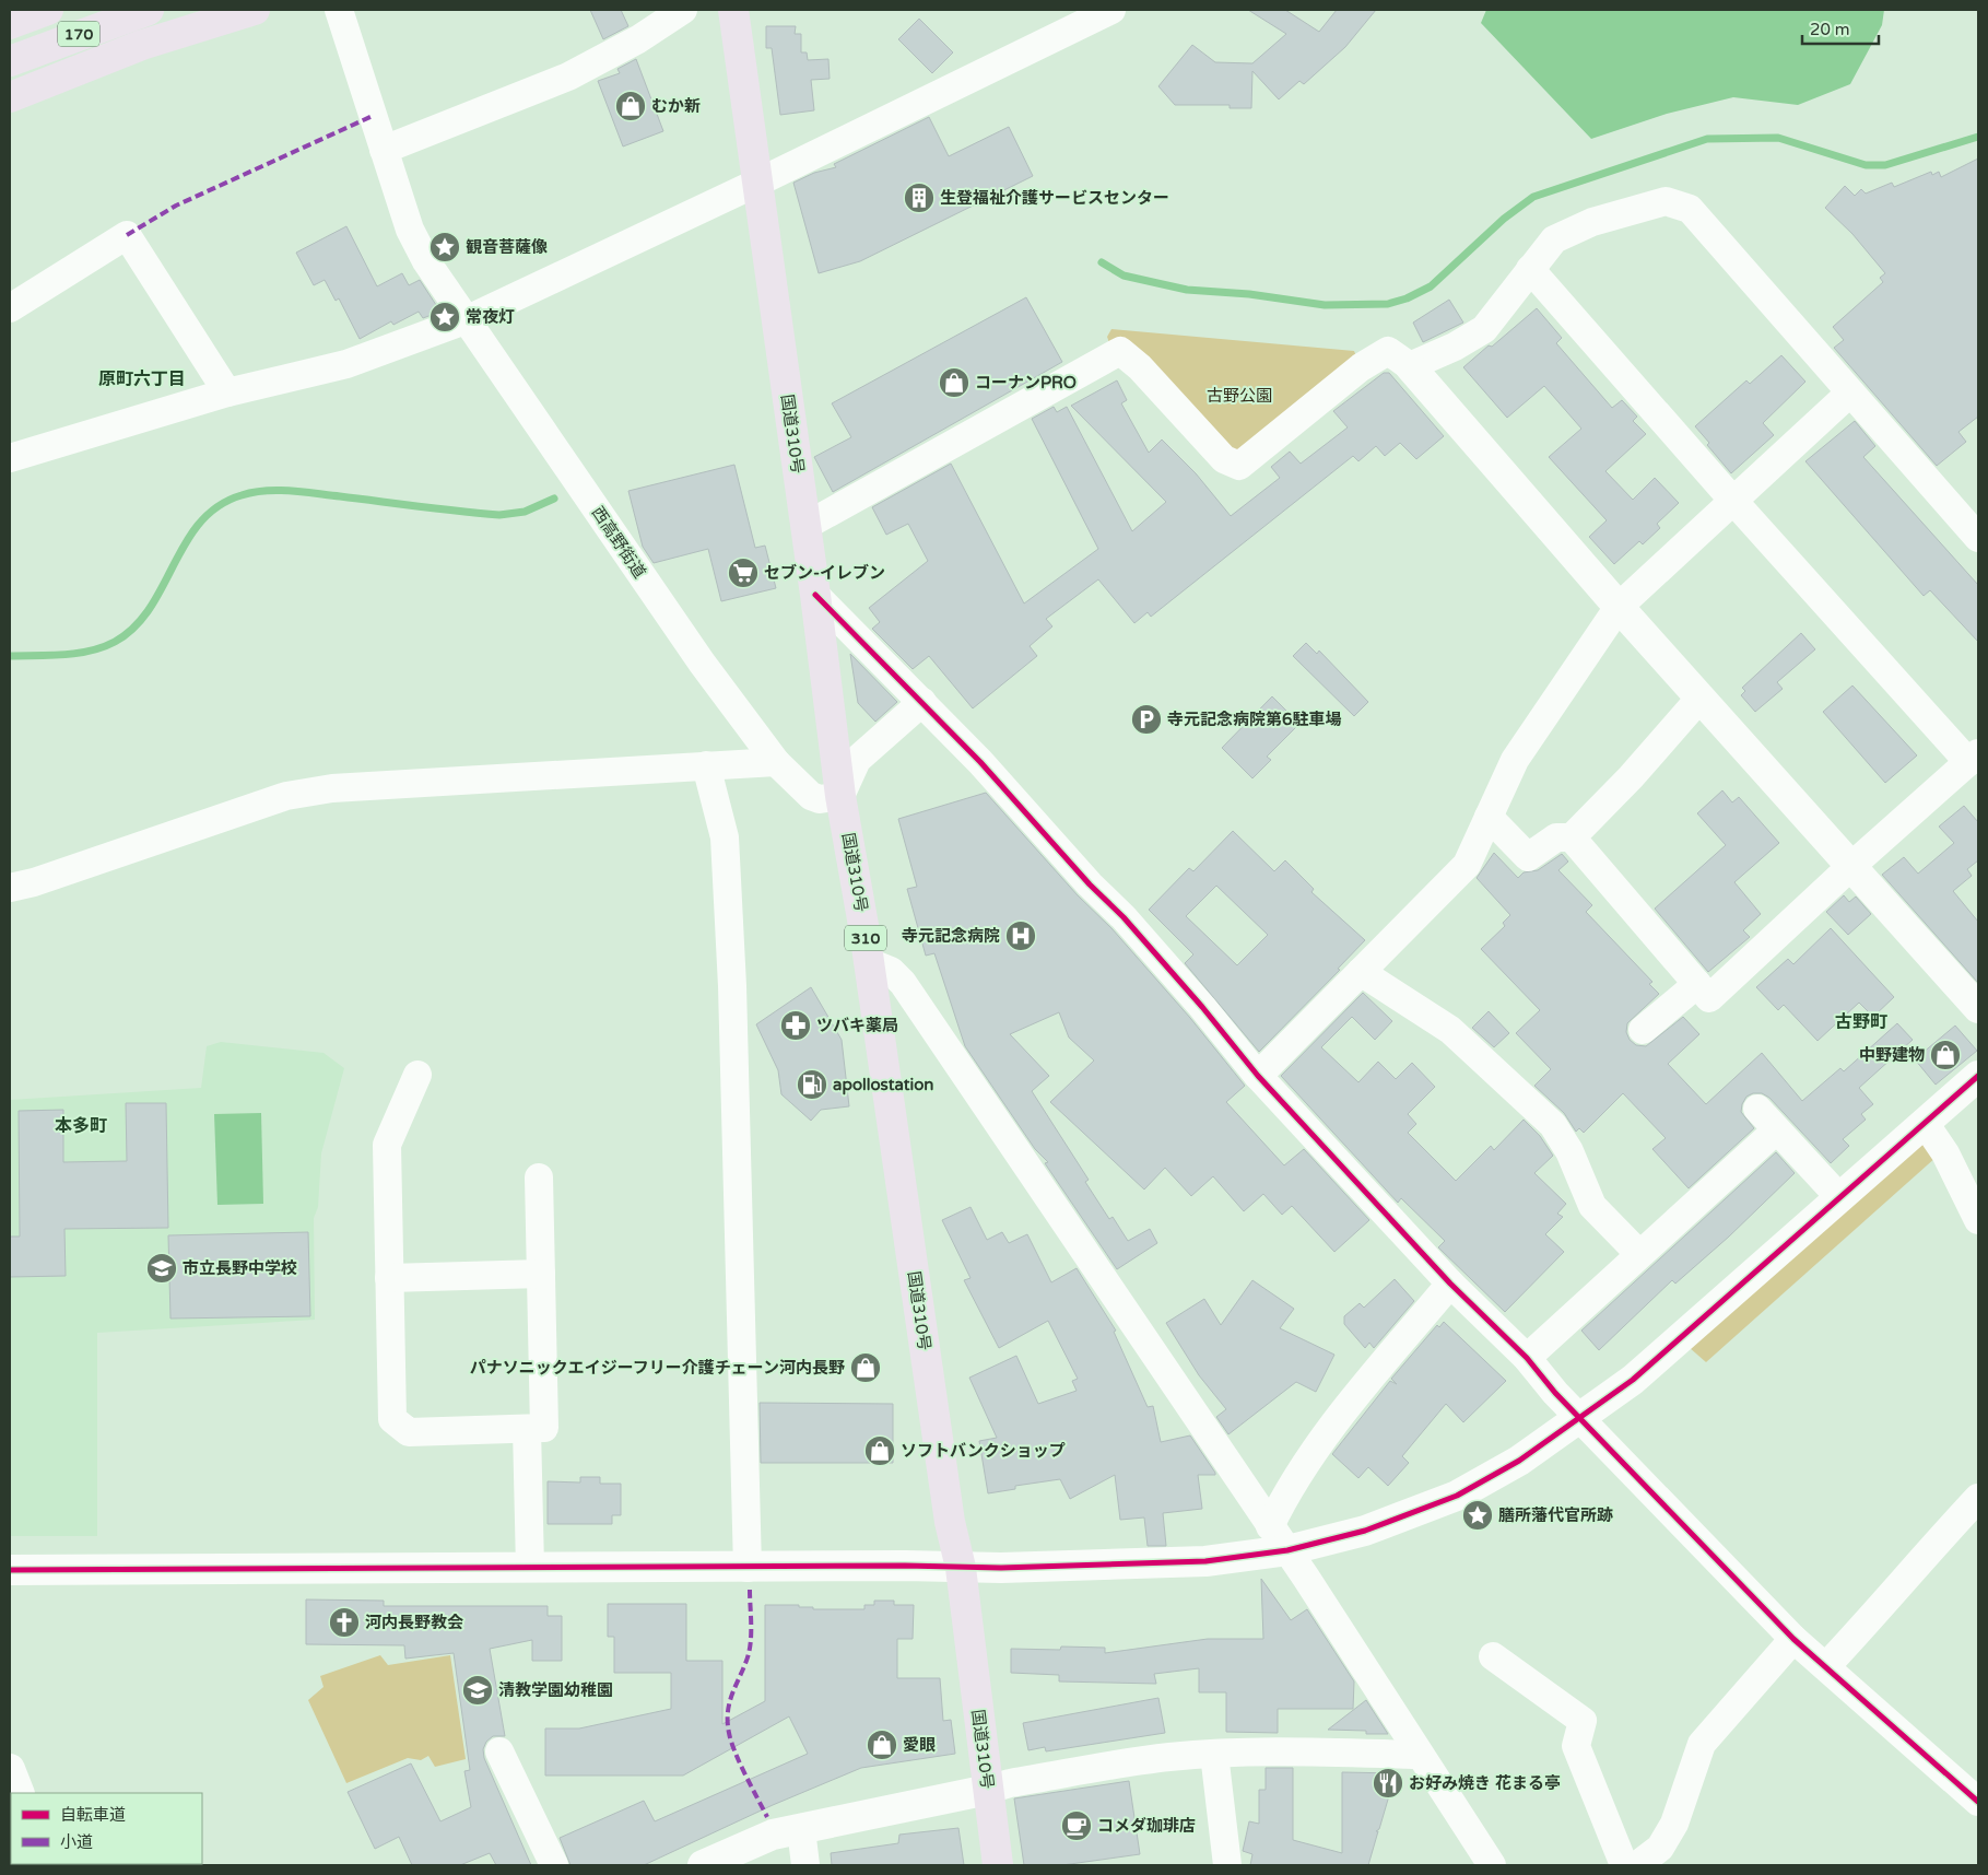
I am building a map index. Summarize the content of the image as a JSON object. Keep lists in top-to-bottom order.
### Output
{
  "streets": {
    "highway": ["170", "国道310号", "310"],
    "street": ["西高野街道"]
  },
  "crossings": [
    ["国道310号", "西高野街道"]
  ],
  "districts": ["原町六丁目", "古野町", "本多町"],
  "parks": ["古野公園"],
  "places": {
    "shop": [
      "むか新",
      "コーナンPRO",
      "中野建物",
      "パナソニックエイジーフリー介護チェーン河内長野",
      "ソフトバンクショップ",
      "愛眼"
    ],
    "building": ["生登福祉介護サービスセンター"],
    "place": ["観音菩薩像", "常夜灯", "膳所藩代官所跡"],
    "supermarket": ["セブン-イレブン"],
    "parking": ["寺元記念病院第6駐車場"],
    "hospital": ["寺元記念病院"],
    "pharmacy": ["ツバキ薬局"],
    "fuel station": ["apollostation"],
    "school or university": ["市立長野中学校", "清教学園幼稚園"],
    "church": ["河内長野教会"],
    "restaurant": ["お好み焼き 花まる亭"],
    "cafe": ["コメダ珈琲店"]
  },
  "legend": ["自転車道", "小道"],
  "scale_bar": "20 m"
}
